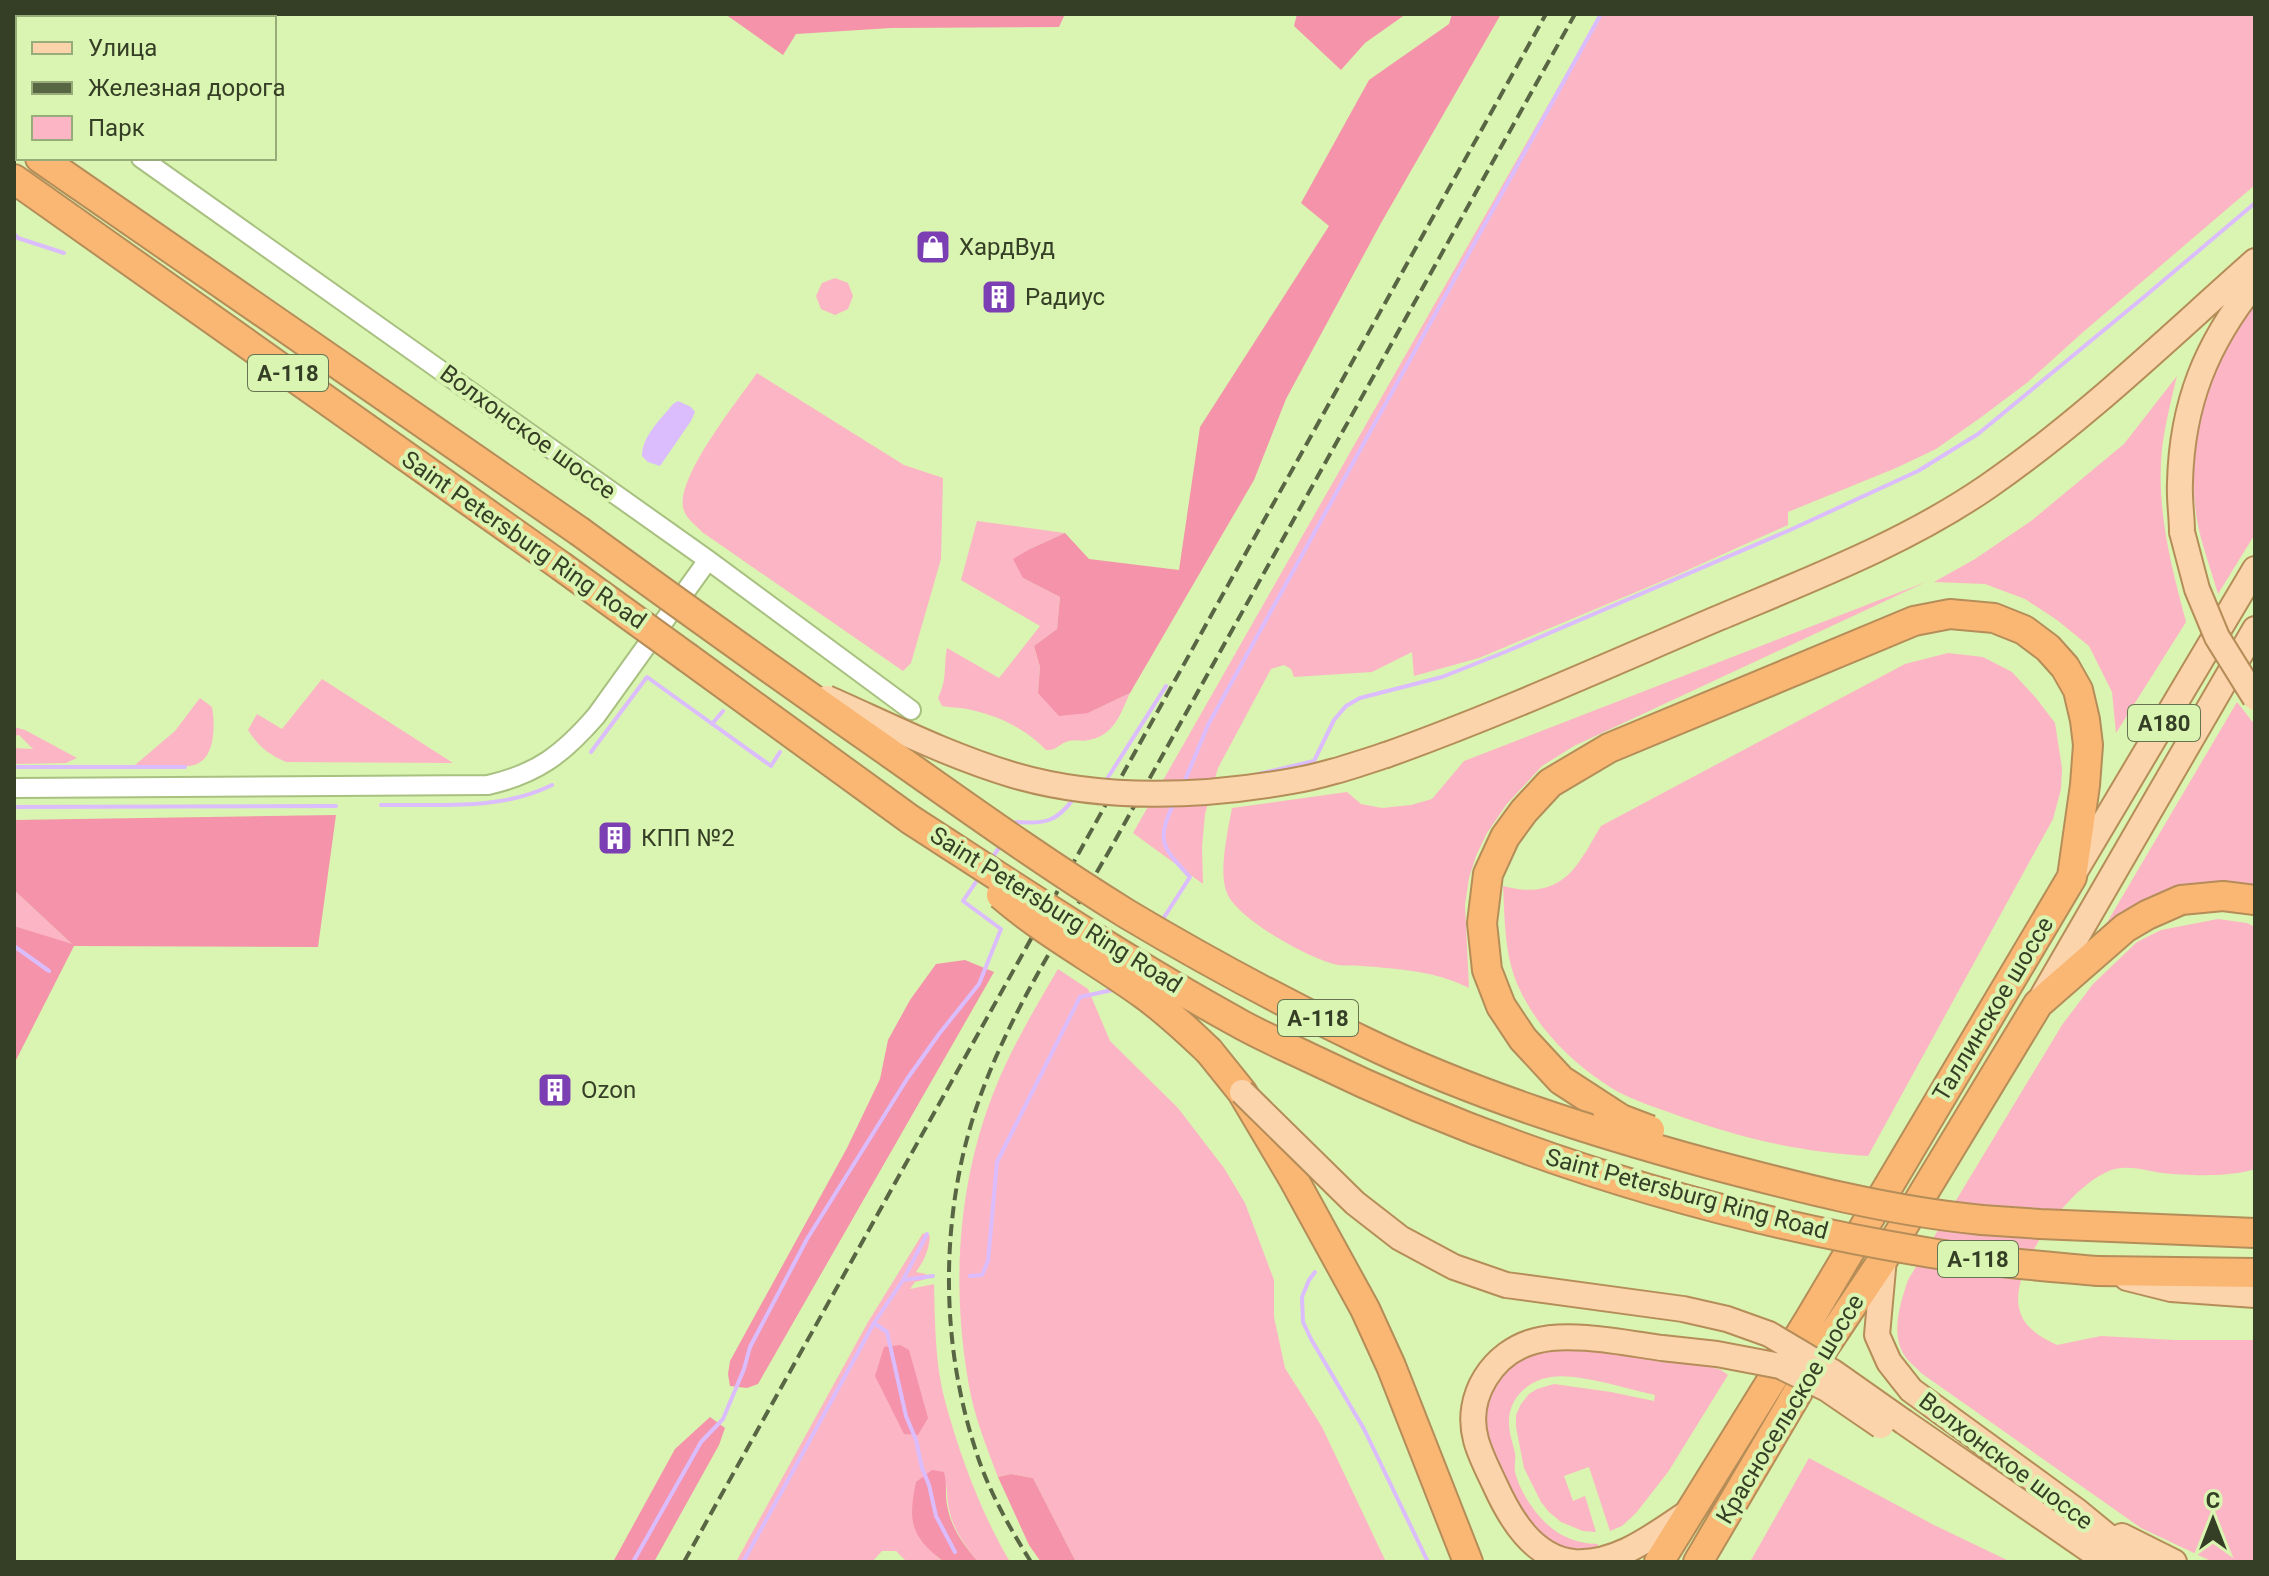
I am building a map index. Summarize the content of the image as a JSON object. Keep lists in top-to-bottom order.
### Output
{
  "streets": {
    "highway": [
      "А-118",
      "Saint Petersburg Ring Road",
      "Таллинское шоссе",
      "Красносельское шоссе"
    ],
    "main road": ["Волхонское шоссе", "A180"]
  },
  "crossings": [
    ["Волхонское шоссе", "Таллинское шоссе"],
    ["Волхонское шоссе", "Красносельское шоссе"],
    ["Таллинское шоссе", "Красносельское шоссе"]
  ],
  "places": {
    "shop": ["ХардВуд"],
    "building": ["Радиус", "КПП №2", "Ozon"]
  },
  "legend": ["Улица", "Железная дорога", "Парк"],
  "north": "top"
}
